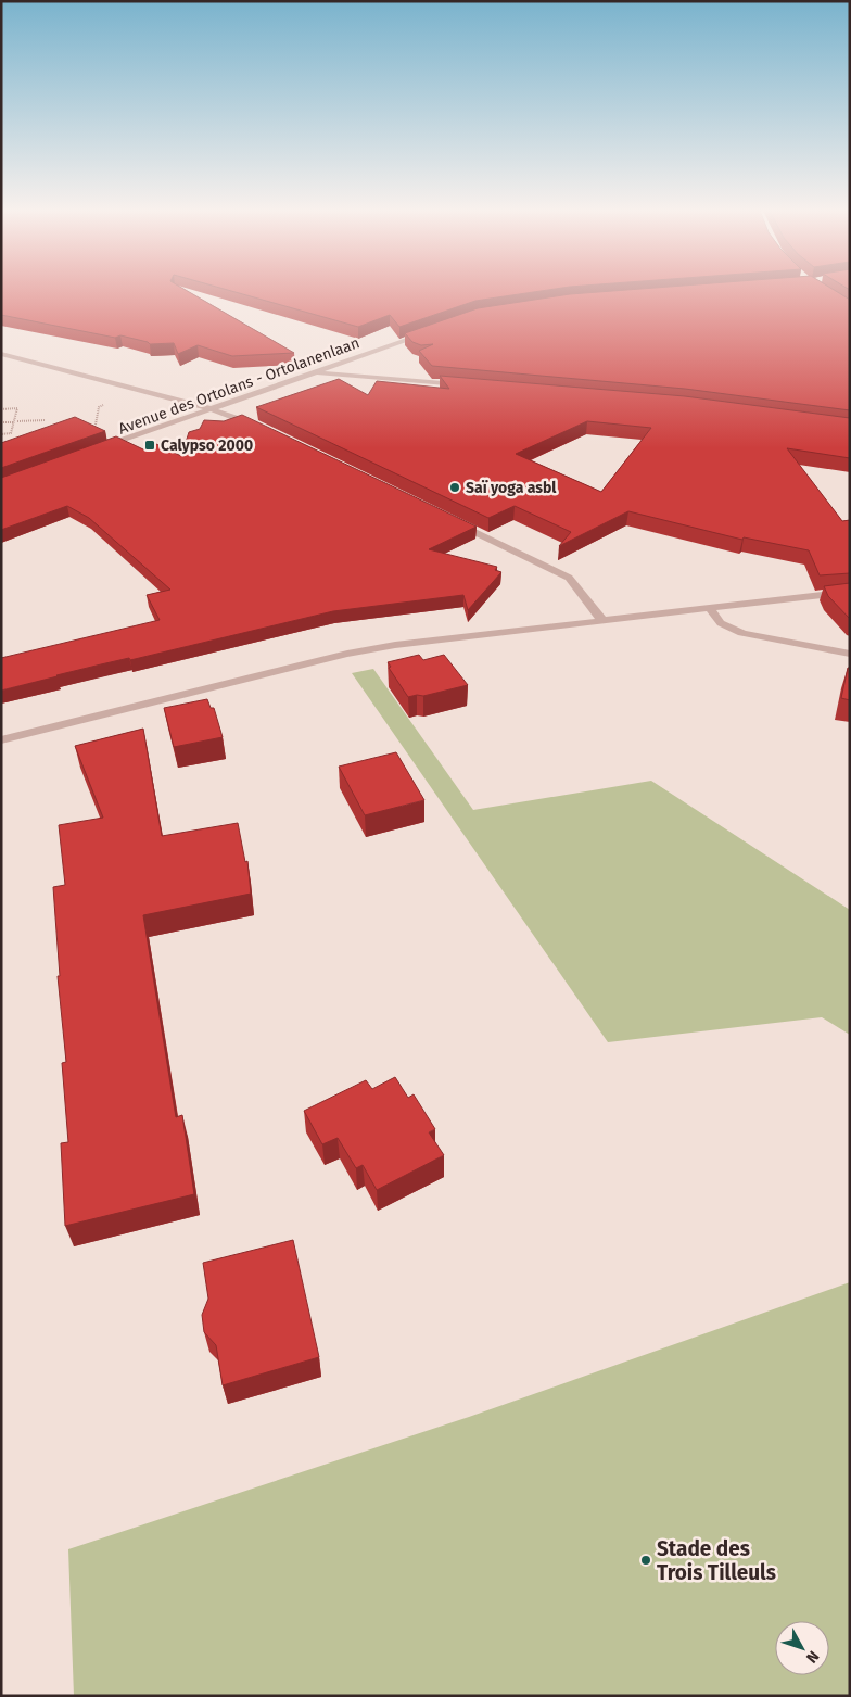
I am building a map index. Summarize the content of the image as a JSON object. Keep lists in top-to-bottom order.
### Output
{
  "streets": {
    "street": ["Avenue des Ortolans - Ortolanenlaan"]
  },
  "places": {
    "transit": ["Calypso 2000"],
    "other": ["Saï yoga asbl", "Stade des Trois Tilleuls"]
  },
  "north": "bottom right"
}
